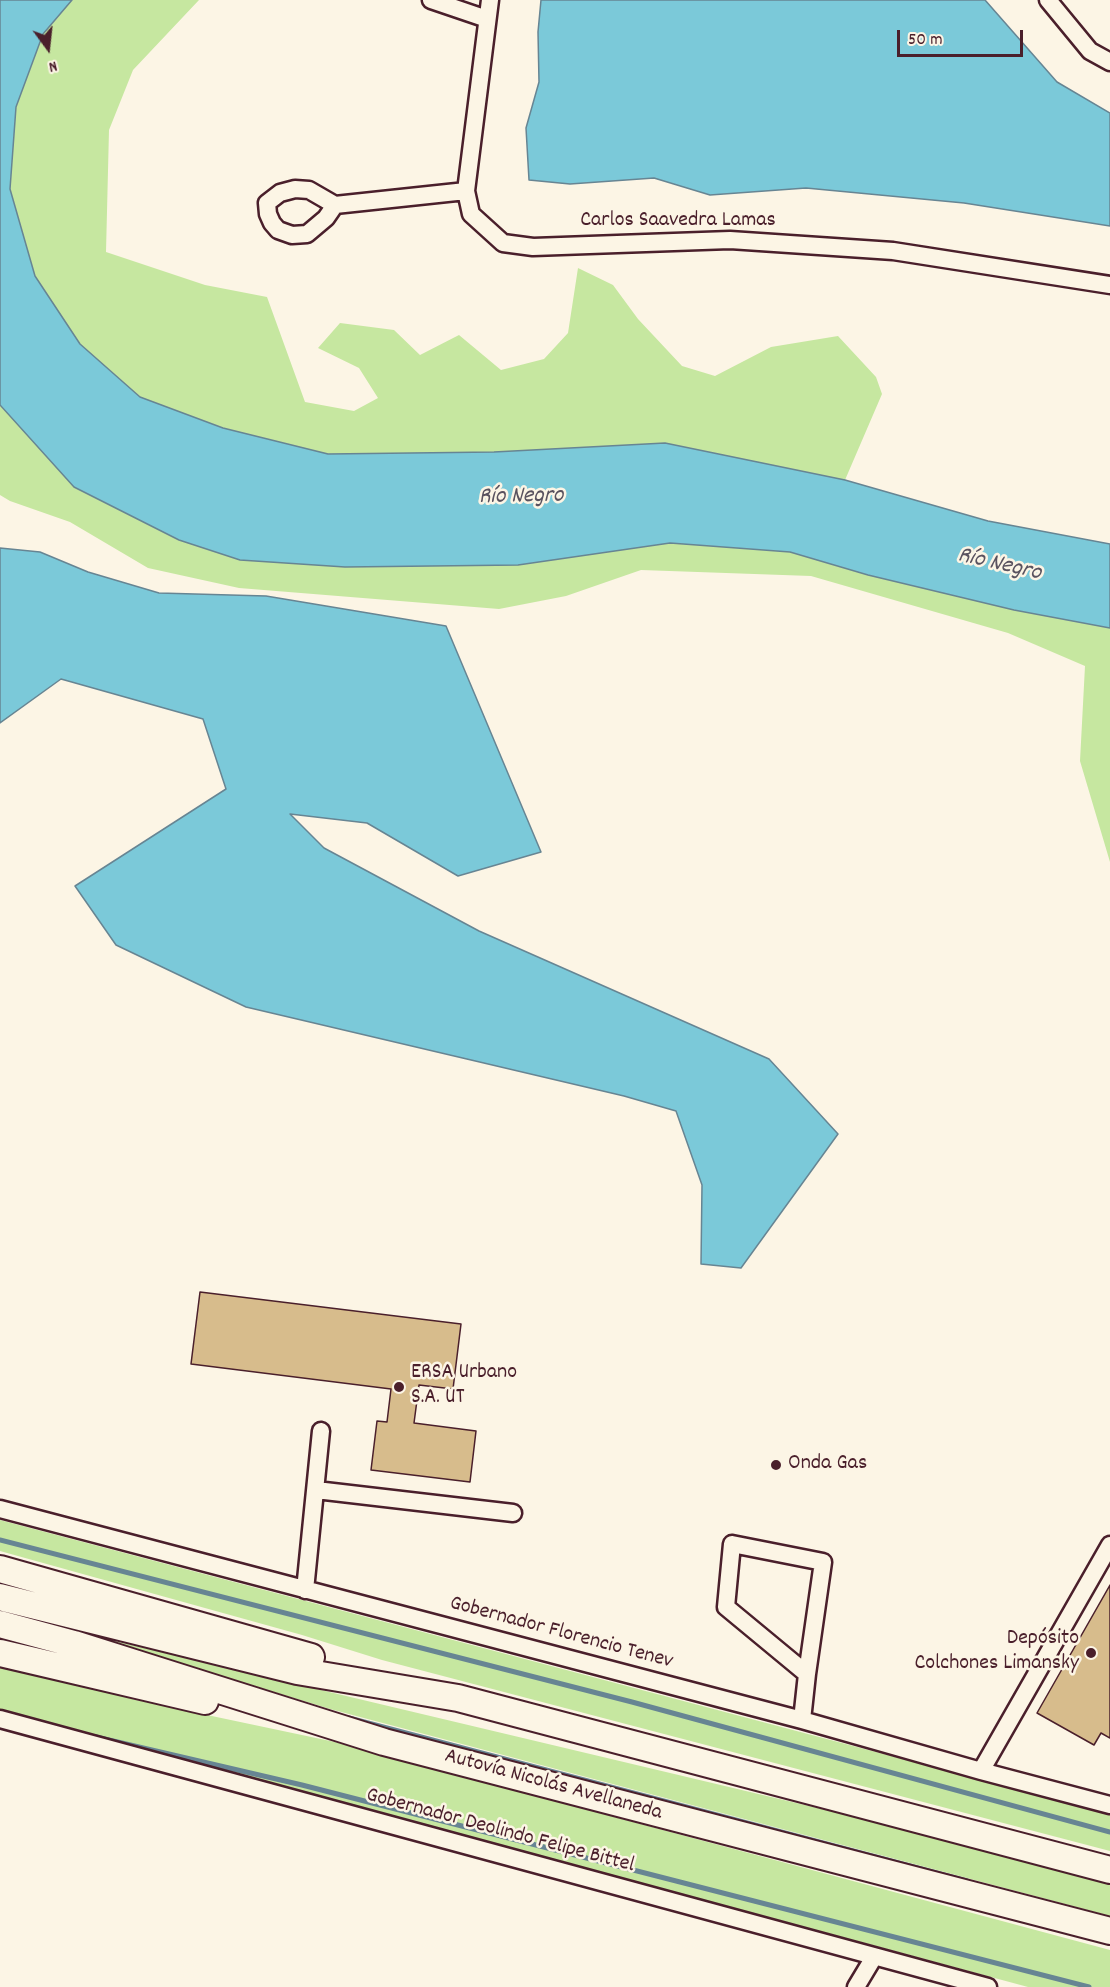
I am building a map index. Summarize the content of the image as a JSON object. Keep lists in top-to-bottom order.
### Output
{
  "streets": {
    "highway": ["Autovía Nicolás Avellaneda"],
    "street": ["Carlos Saavedra Lamas", "Gobernador Florencio Tenev", "Gobernador Deolindo Felipe Bittel"]
  },
  "water": ["Río Negro"],
  "places": ["ERSA Urbano S.A. UT", "Onda Gas", "Depósito Colchones Limansky"],
  "scale_bar": "50 m",
  "north": "bottom"
}
